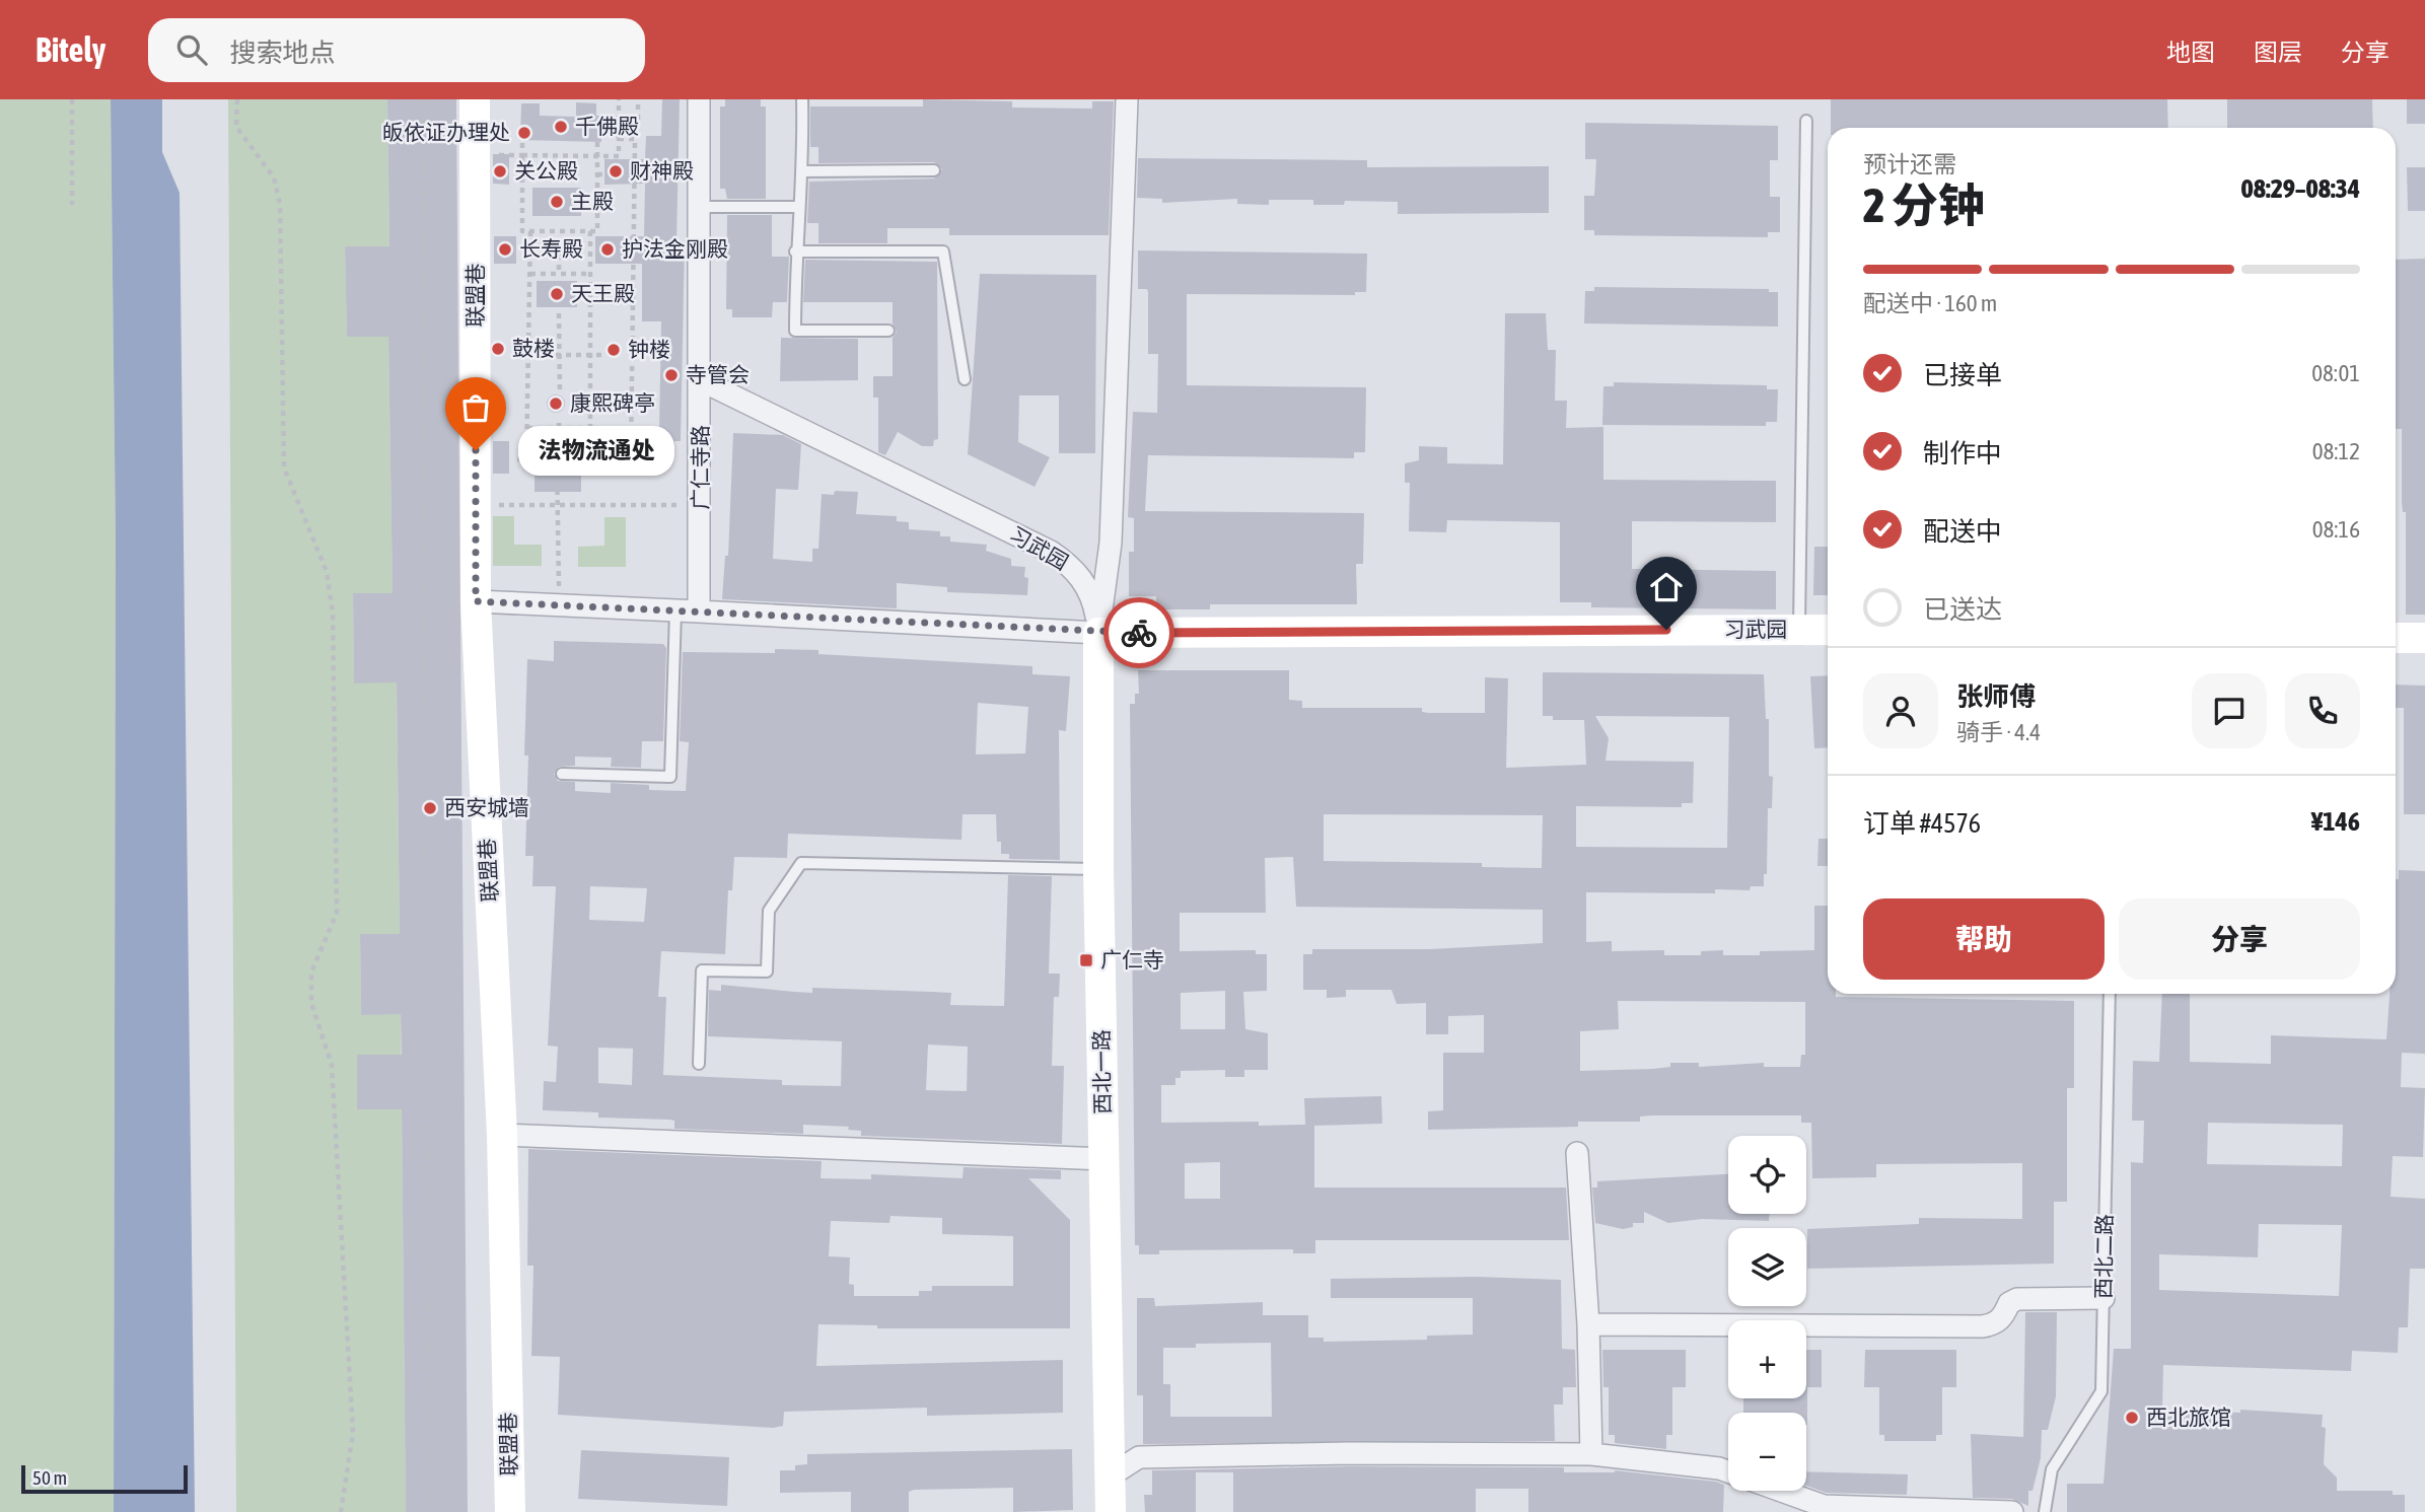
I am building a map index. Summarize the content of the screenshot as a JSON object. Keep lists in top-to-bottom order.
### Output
{
  "streets": {
    "street": [
      "联盟巷",
      "广仁寺路",
      "习武园",
      "西北一路"
    ],
    "lane": ["西北二路"]
  },
  "crossings": [
    ["广仁寺路", "习武园"],
    ["习武园", "西北一路"]
  ],
  "places": {
    "other": [
      "千佛殿",
      "皈依证办理处",
      "关公殿",
      "财神殿",
      "主殿",
      "长寿殿",
      "护法金刚殿",
      "天王殿",
      "鼓楼",
      "钟楼",
      "寺管会",
      "康熙碑亭",
      "法物流通处",
      "西安城墙",
      "西北旅馆"
    ],
    "transit": ["广仁寺"]
  },
  "scale_bar": "50 m",
  "page": {
    "header": "Bitely",
    "search": "搜索地点",
    "nav": ["地图", "图层", "分享"],
    "heading": ["2 分钟", "预计还需", "08:29–08:34"],
    "panel": [
      "张师傅",
      "骑手 · 4.4",
      "订单 #4576",
      "¥146"
    ],
    "bar": "配送中 · 160 m",
    "list": [
      ["已接单", "08:01"],
      ["制作中", "08:12"],
      ["配送中", "08:16"],
      "已送达"
    ],
    "bubble": "法物流通处",
    "buttons": ["帮助", "分享"],
    "map_buttons": ["+", "−"],
    "scale": "50 m"
  }
}
